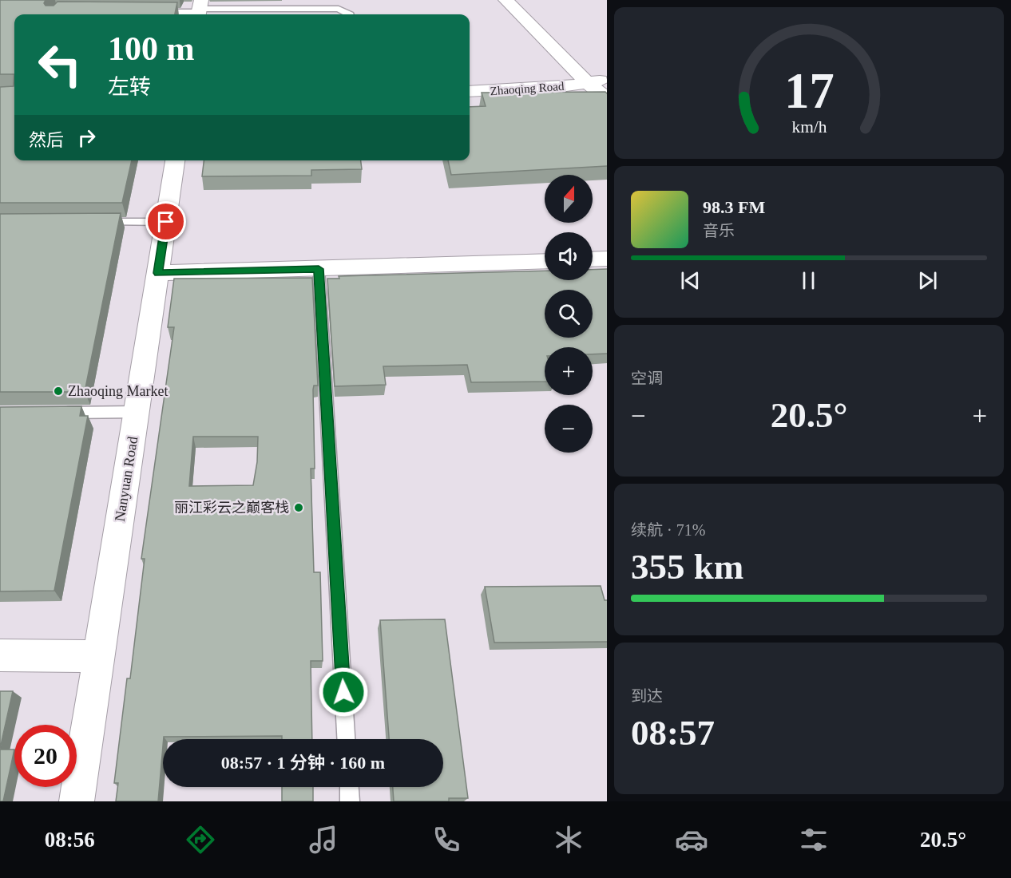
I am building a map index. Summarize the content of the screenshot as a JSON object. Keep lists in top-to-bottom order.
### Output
{
  "streets": {
    "street": ["Zhaoqing Road", "Nanyuan Road"]
  },
  "places": ["Zhaoqing Market", "丽江彩云之巅客栈"],
  "north": "top",
  "page": {
    "turn": ["100 m", "左转"],
    "then": "然后",
    "map_buttons": ["+", "−"],
    "song": ["98.3 FM", "音乐"],
    "tile": [
      "空调",
      ["续航 · 71%", "355 km"],
      ["到达", "08:57"]
    ],
    "heat": ["−", "20.5°", "+"],
    "limit": "20",
    "trip": "08:57 · 1 分钟 · 160 m",
    "tabs": ["08:56", "20.5°"],
    "gauge": ["17", "km/h"]
  }
}
